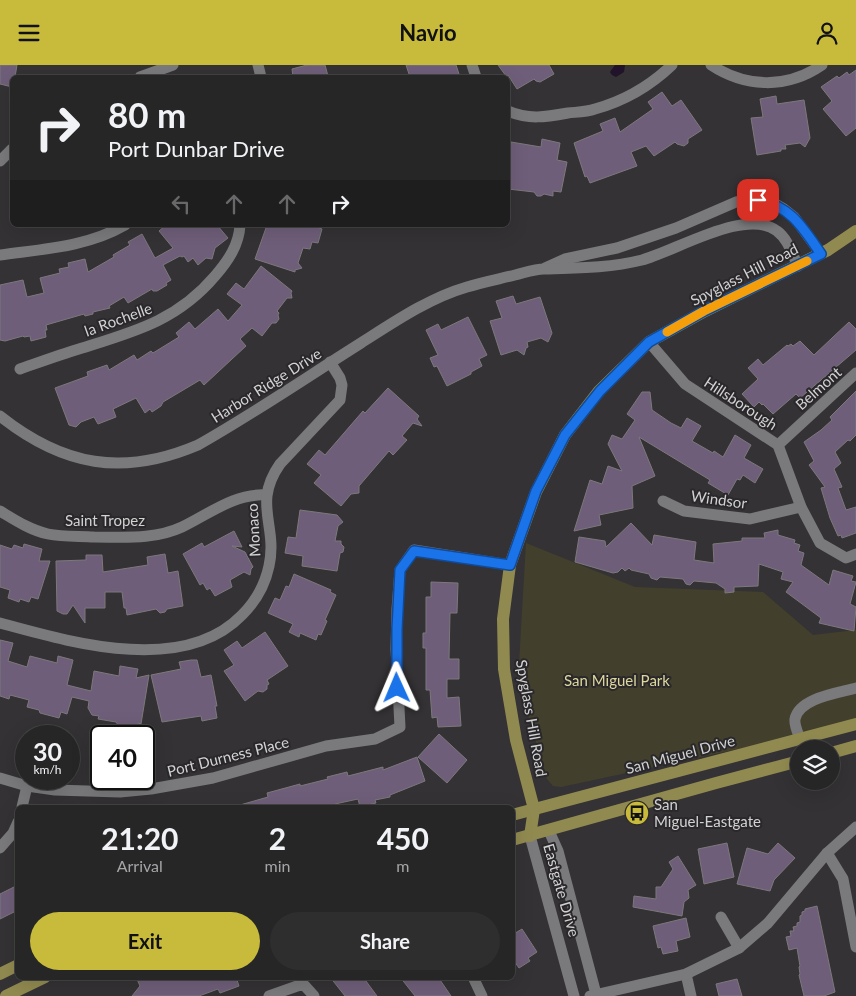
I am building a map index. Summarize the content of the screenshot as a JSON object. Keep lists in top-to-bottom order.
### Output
{
  "streets": {
    "main road": ["Spyglass Hill Road", "San Miguel Drive", "Eastgate Drive"],
    "street": [
      "la Rochelle",
      "Harbor Ridge Drive",
      "Belmont",
      "Hillsborough",
      "Windsor",
      "Saint Tropez",
      "Monaco",
      "Port Durness Place"
    ]
  },
  "crossings": [
    ["Spyglass Hill Road", "Harbor Ridge Drive"],
    ["Spyglass Hill Road", "Hillsborough"],
    ["Spyglass Hill Road", "San Miguel Drive"],
    ["Spyglass Hill Road", "Port Durness Place"],
    ["Spyglass Hill Road", "Eastgate Drive"],
    ["Harbor Ridge Drive", "Monaco"],
    ["Belmont", "Hillsborough"],
    ["Hillsborough", "Windsor"],
    ["Saint Tropez", "Monaco"],
    ["San Miguel Drive", "Eastgate Drive"]
  ],
  "parks": ["San Miguel Park"],
  "places": {
    "bus stop": ["San Miguel-Eastgate"]
  },
  "page": {
    "header": "Navio",
    "turn": ["80 m", "Port Dunbar Drive"],
    "speed": "30 km/h",
    "limit": "40",
    "eta": [
      "21:20",
      "Arrival",
      "2",
      "min",
      "450",
      "m"
    ],
    "buttons": ["Exit", "Share"]
  }
}
